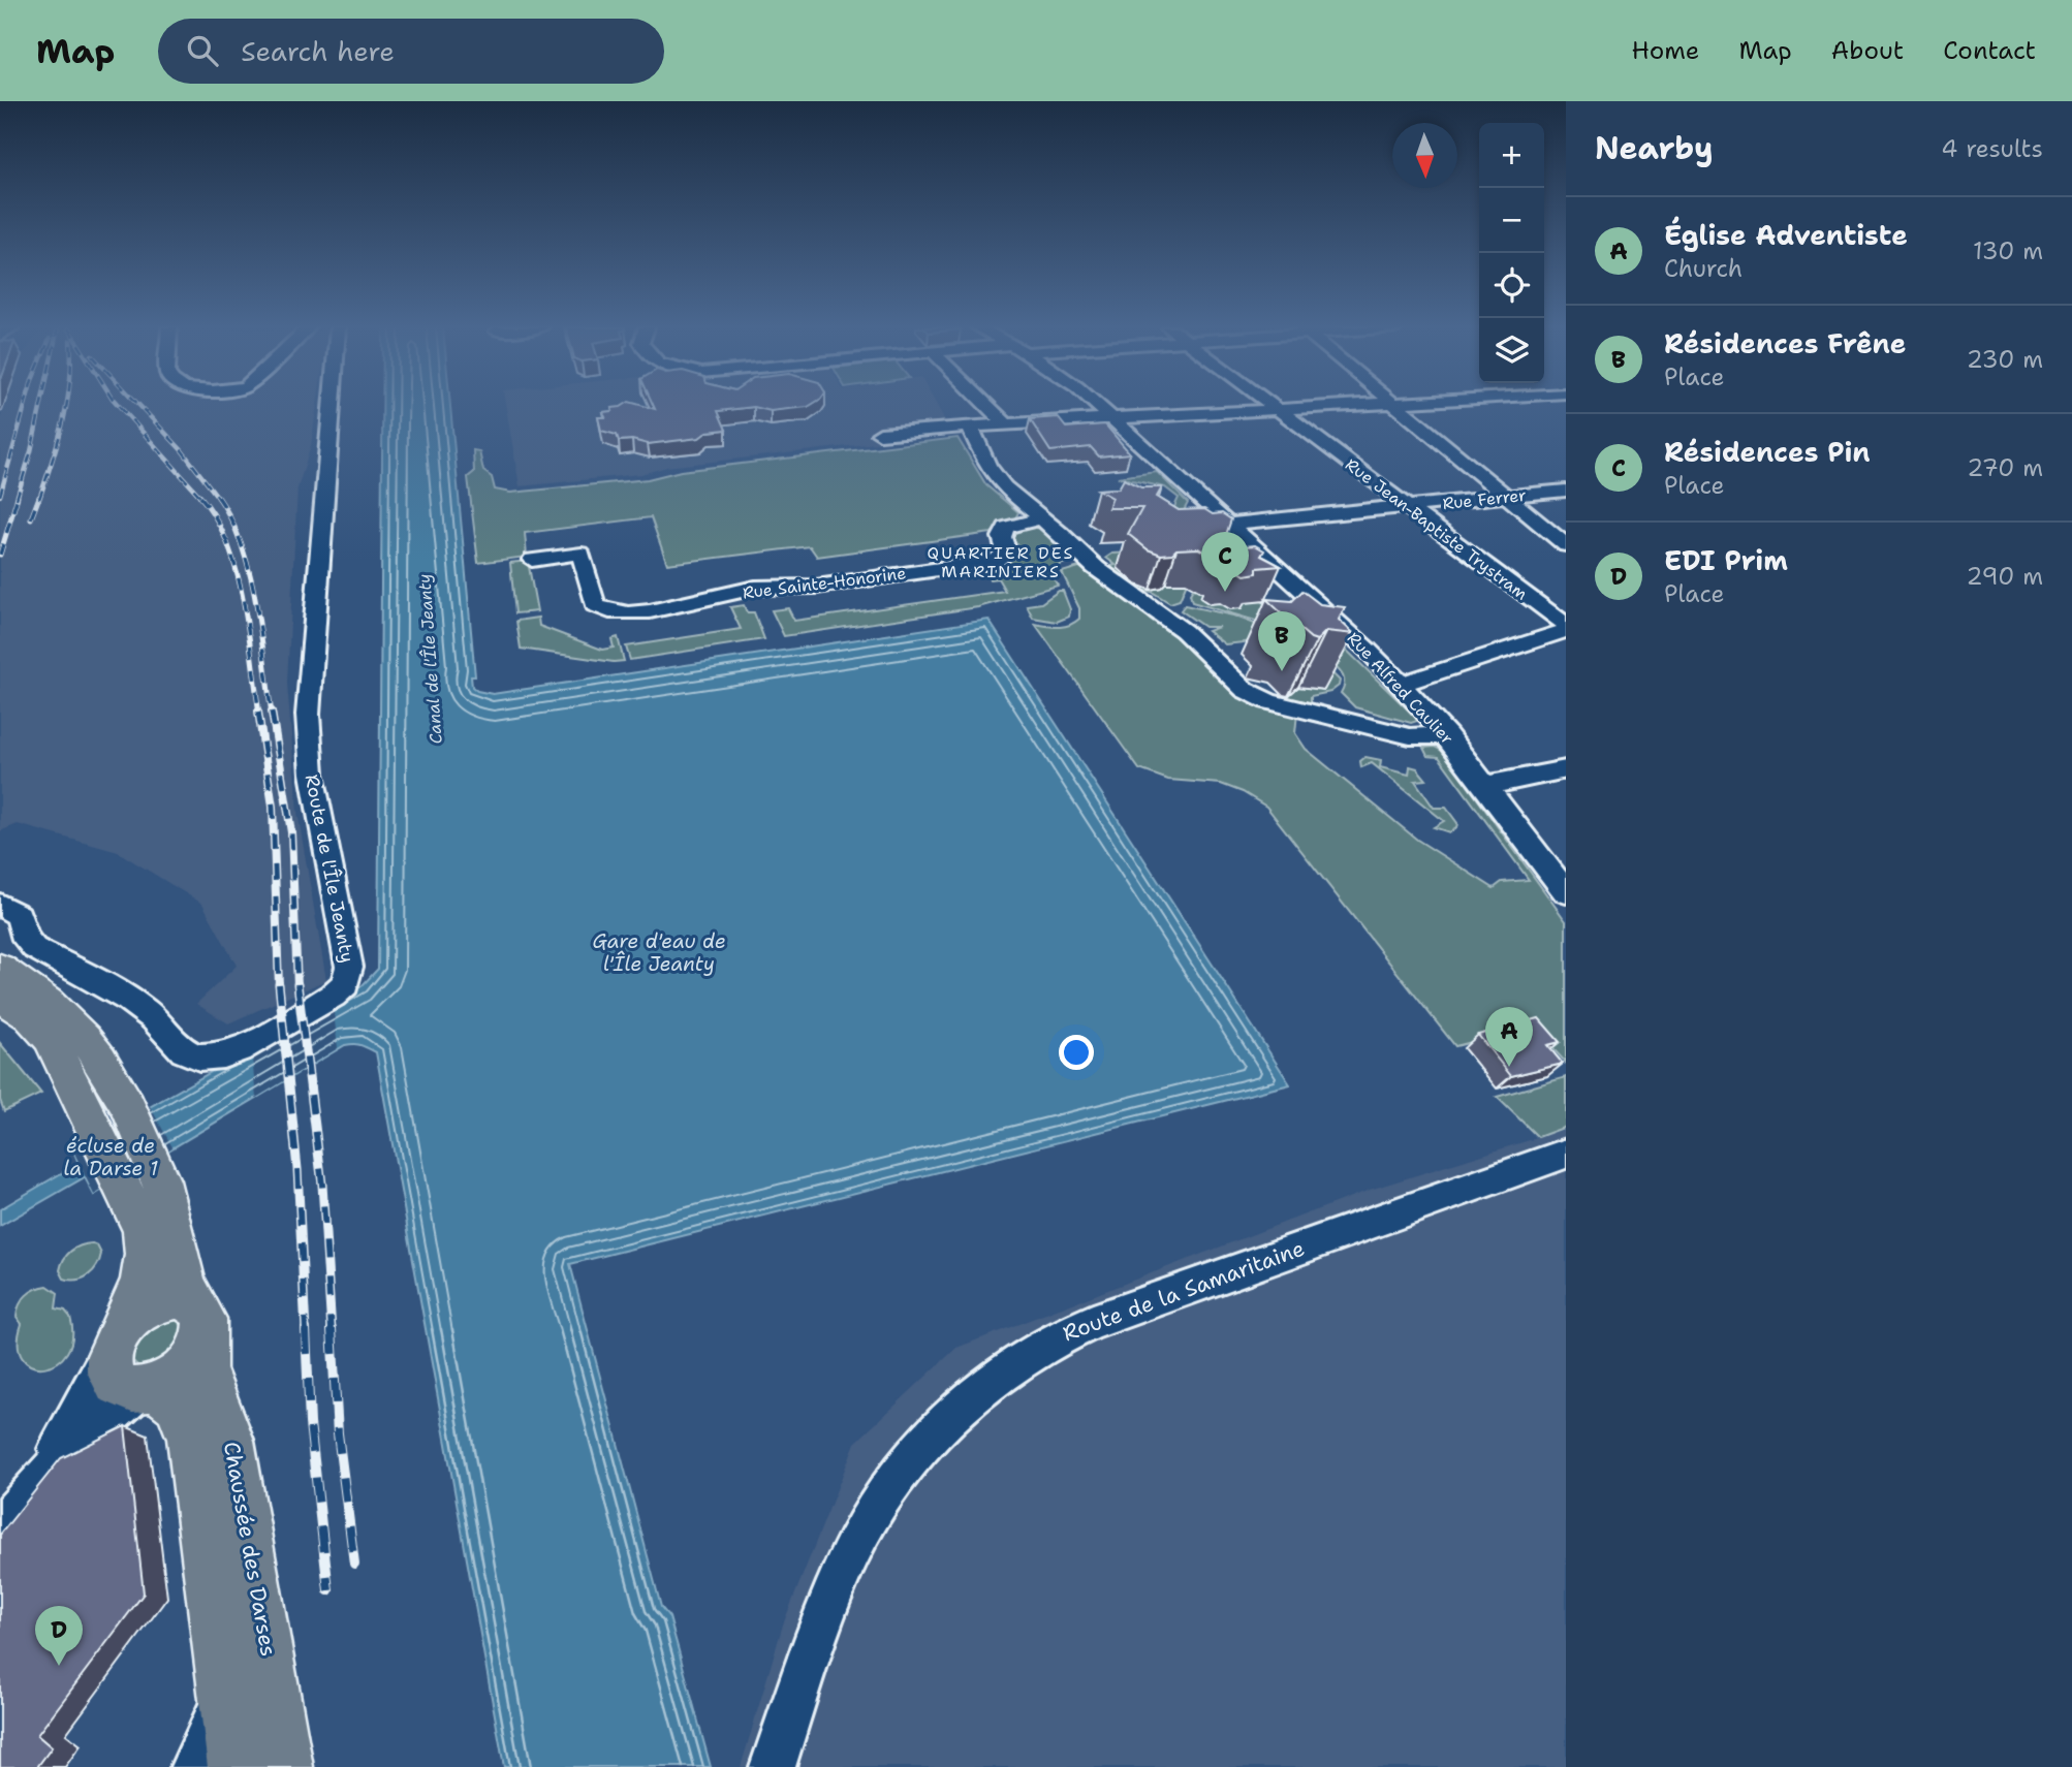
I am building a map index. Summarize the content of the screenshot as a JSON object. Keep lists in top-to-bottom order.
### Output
{
  "streets": {
    "main road": ["Chaussée des Darses"],
    "street": [
      "Rue Ferrer",
      "Rue Jean-Baptiste Trystram",
      "Rue Sainte-Honorine",
      "Rue Alfred Caulier",
      "Route de l'Île Jeanty",
      "Route de la Samaritaine"
    ]
  },
  "crossings": [
    ["Rue Ferrer", "Rue Jean-Baptiste Trystram"],
    ["Rue Ferrer", "Rue Alfred Caulier"]
  ],
  "districts": ["QUARTIER DES MARINIERS"],
  "water": ["Canal de l'Île Jeanty", "Gare d'eau de l'Île Jeanty", "écluse de la Darse 1"],
  "north": "bottom",
  "page": {
    "header": "Map",
    "search": "Search here",
    "nav": [
      "Home",
      "Map",
      "About",
      "Contact"
    ],
    "heading": ["Nearby", "4 results"],
    "map_buttons": ["+", "−"],
    "list": [
      {
        "mark": "A",
        "name": "Église Adventiste",
        "note": "Church",
        "value": "130 m"
      },
      {
        "mark": "B",
        "name": "Résidences Frêne",
        "note": "Place",
        "value": "230 m"
      },
      {
        "mark": "C",
        "name": "Résidences Pin",
        "note": "Place",
        "value": "270 m"
      },
      {
        "mark": "D",
        "name": "EDI Prim",
        "note": "Place",
        "value": "290 m"
      }
    ],
    "pins": [
      "C",
      "B",
      "A",
      "D"
    ]
  }
}
